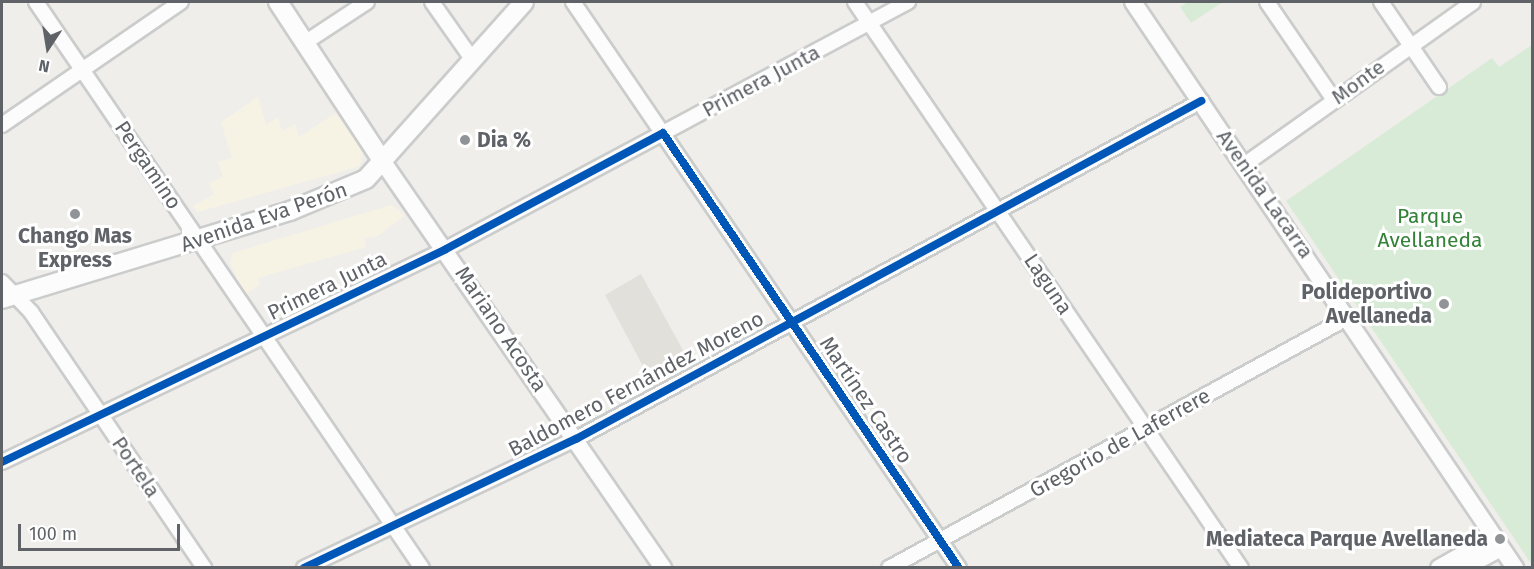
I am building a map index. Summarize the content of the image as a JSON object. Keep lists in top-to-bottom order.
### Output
{
  "streets": {
    "main road": ["Avenida Eva Perón", "Mariano Acosta"],
    "street": [
      "Primera Junta",
      "Monte",
      "Pergamino",
      "Avenida Lacarra",
      "Laguna",
      "Baldomero Fernández Moreno",
      "Martínez Castro",
      "Gregorio de Laferrere",
      "Portela"
    ]
  },
  "crossings": [
    ["Primera Junta", "Pergamino"],
    ["Primera Junta", "Laguna"],
    ["Primera Junta", "Mariano Acosta"],
    ["Primera Junta", "Martínez Castro"],
    ["Primera Junta", "Portela"],
    ["Monte", "Avenida Lacarra"],
    ["Pergamino", "Avenida Eva Perón"],
    ["Pergamino", "Baldomero Fernández Moreno"],
    ["Avenida Lacarra", "Baldomero Fernández Moreno"],
    ["Avenida Lacarra", "Gregorio de Laferrere"],
    ["Avenida Eva Perón", "Mariano Acosta"],
    ["Avenida Eva Perón", "Portela"],
    ["Laguna", "Baldomero Fernández Moreno"],
    ["Laguna", "Gregorio de Laferrere"],
    ["Mariano Acosta", "Baldomero Fernández Moreno"],
    ["Baldomero Fernández Moreno", "Martínez Castro"],
    ["Martínez Castro", "Gregorio de Laferrere"]
  ],
  "parks": ["Parque Avellaneda"],
  "places": [
    "Dia %",
    "Chango Mas Express",
    "Polideportivo Avellaneda",
    "Mediateca Parque Avellaneda"
  ],
  "scale_bar": "100 m",
  "north": "bottom"
}
